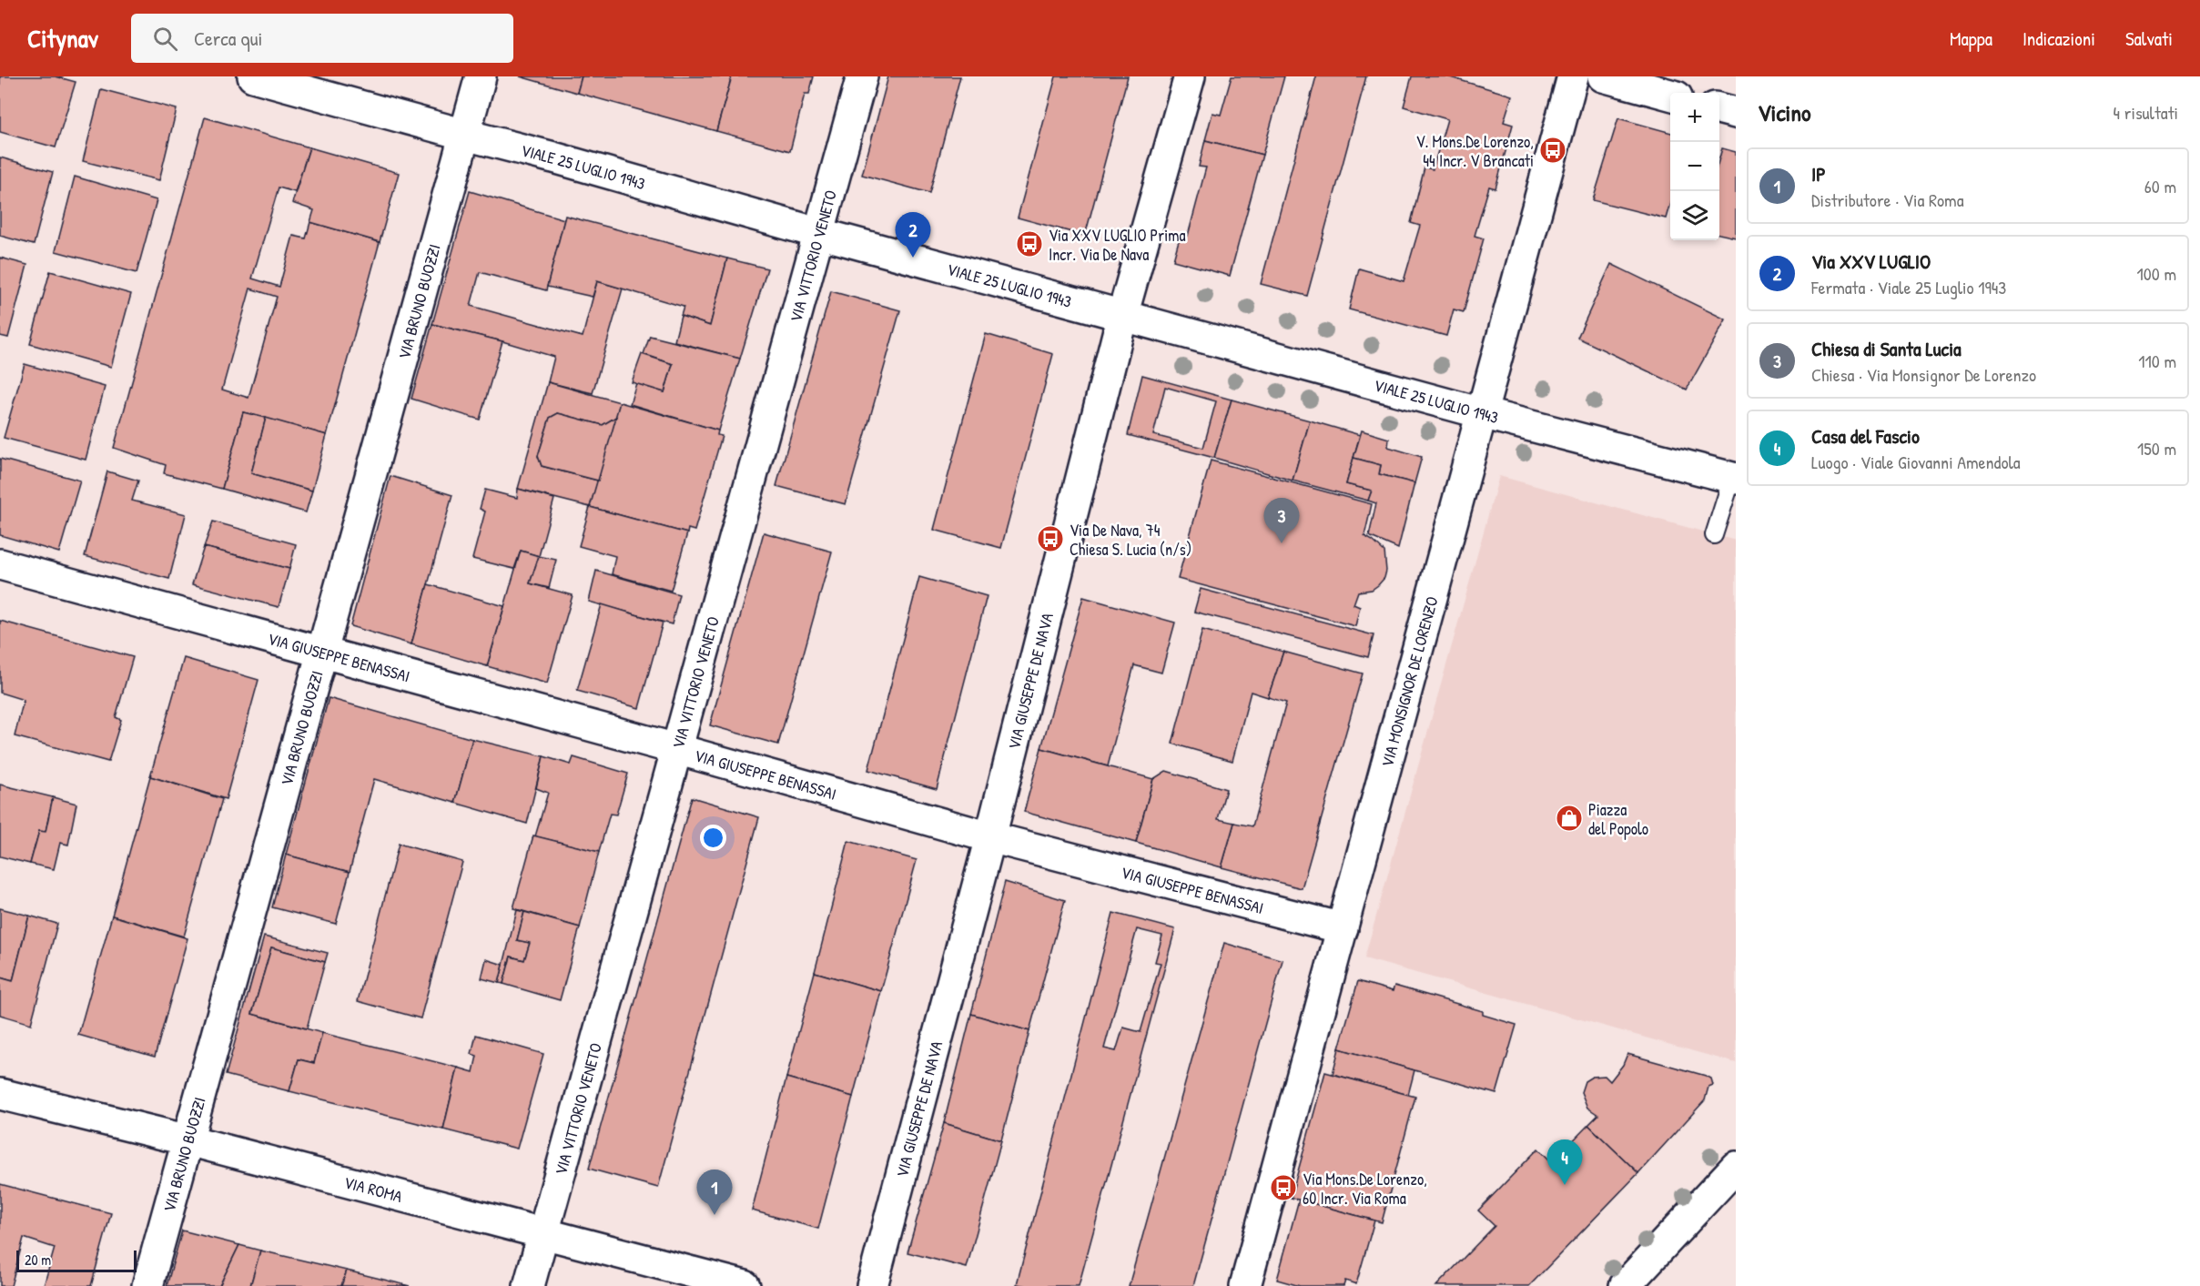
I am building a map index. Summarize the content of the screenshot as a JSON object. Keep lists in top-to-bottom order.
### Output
{
  "streets": {
    "street": [
      "VIALE 25 LUGLIO 1943",
      "VIA VITTORIO VENETO",
      "VIA BRUNO BUOZZI",
      "VIA GIUSEPPE BENASSAI",
      "VIA GIUSEPPE DE NAVA",
      "VIA MONSIGNOR DE LORENZO",
      "VIA ROMA"
    ]
  },
  "crossings": [
    ["VIALE 25 LUGLIO 1943", "VIA VITTORIO VENETO"],
    ["VIALE 25 LUGLIO 1943", "VIA BRUNO BUOZZI"],
    ["VIALE 25 LUGLIO 1943", "VIA GIUSEPPE DE NAVA"],
    ["VIALE 25 LUGLIO 1943", "VIA MONSIGNOR DE LORENZO"],
    ["VIA VITTORIO VENETO", "VIA GIUSEPPE BENASSAI"],
    ["VIA VITTORIO VENETO", "VIA ROMA"],
    ["VIA BRUNO BUOZZI", "VIA GIUSEPPE BENASSAI"],
    ["VIA BRUNO BUOZZI", "VIA ROMA"],
    ["VIA GIUSEPPE BENASSAI", "VIA GIUSEPPE DE NAVA"],
    ["VIA GIUSEPPE BENASSAI", "VIA MONSIGNOR DE LORENZO"]
  ],
  "places": {
    "bus stop": [
      "V. Mons.De Lorenzo, 44 Incr. V Brancati",
      "Via XXV LUGLIO Prima Incr. Via De Nava",
      "Via De Nava, 74 Chiesa S. Lucia (n/s)",
      "Via Mons.De Lorenzo, 60 Incr. Via Roma"
    ],
    "shop": ["Piazza del Popolo"]
  },
  "scale_bar": "20 m",
  "page": {
    "header": "Citynav",
    "search": "Cerca qui",
    "nav": ["Mappa", "Indicazioni", "Salvati"],
    "heading": ["Vicino", "4 risultati"],
    "map_buttons": ["+", "−"],
    "list": [
      {
        "mark": "1",
        "name": "IP",
        "note": "Distributore · Via Roma",
        "value": "60 m"
      },
      {
        "mark": "2",
        "name": "Via XXV LUGLIO",
        "note": "Fermata · Viale 25 Luglio 1943",
        "value": "100 m"
      },
      {
        "mark": "3",
        "name": "Chiesa di Santa Lucia",
        "note": "Chiesa · Via Monsignor De Lorenzo",
        "value": "110 m"
      },
      {
        "mark": "4",
        "name": "Casa del Fascio",
        "note": "Luogo · Viale Giovanni Amendola",
        "value": "150 m"
      }
    ],
    "pins": [
      "2",
      "3",
      "4",
      "1"
    ],
    "scale": "20 m"
  }
}
